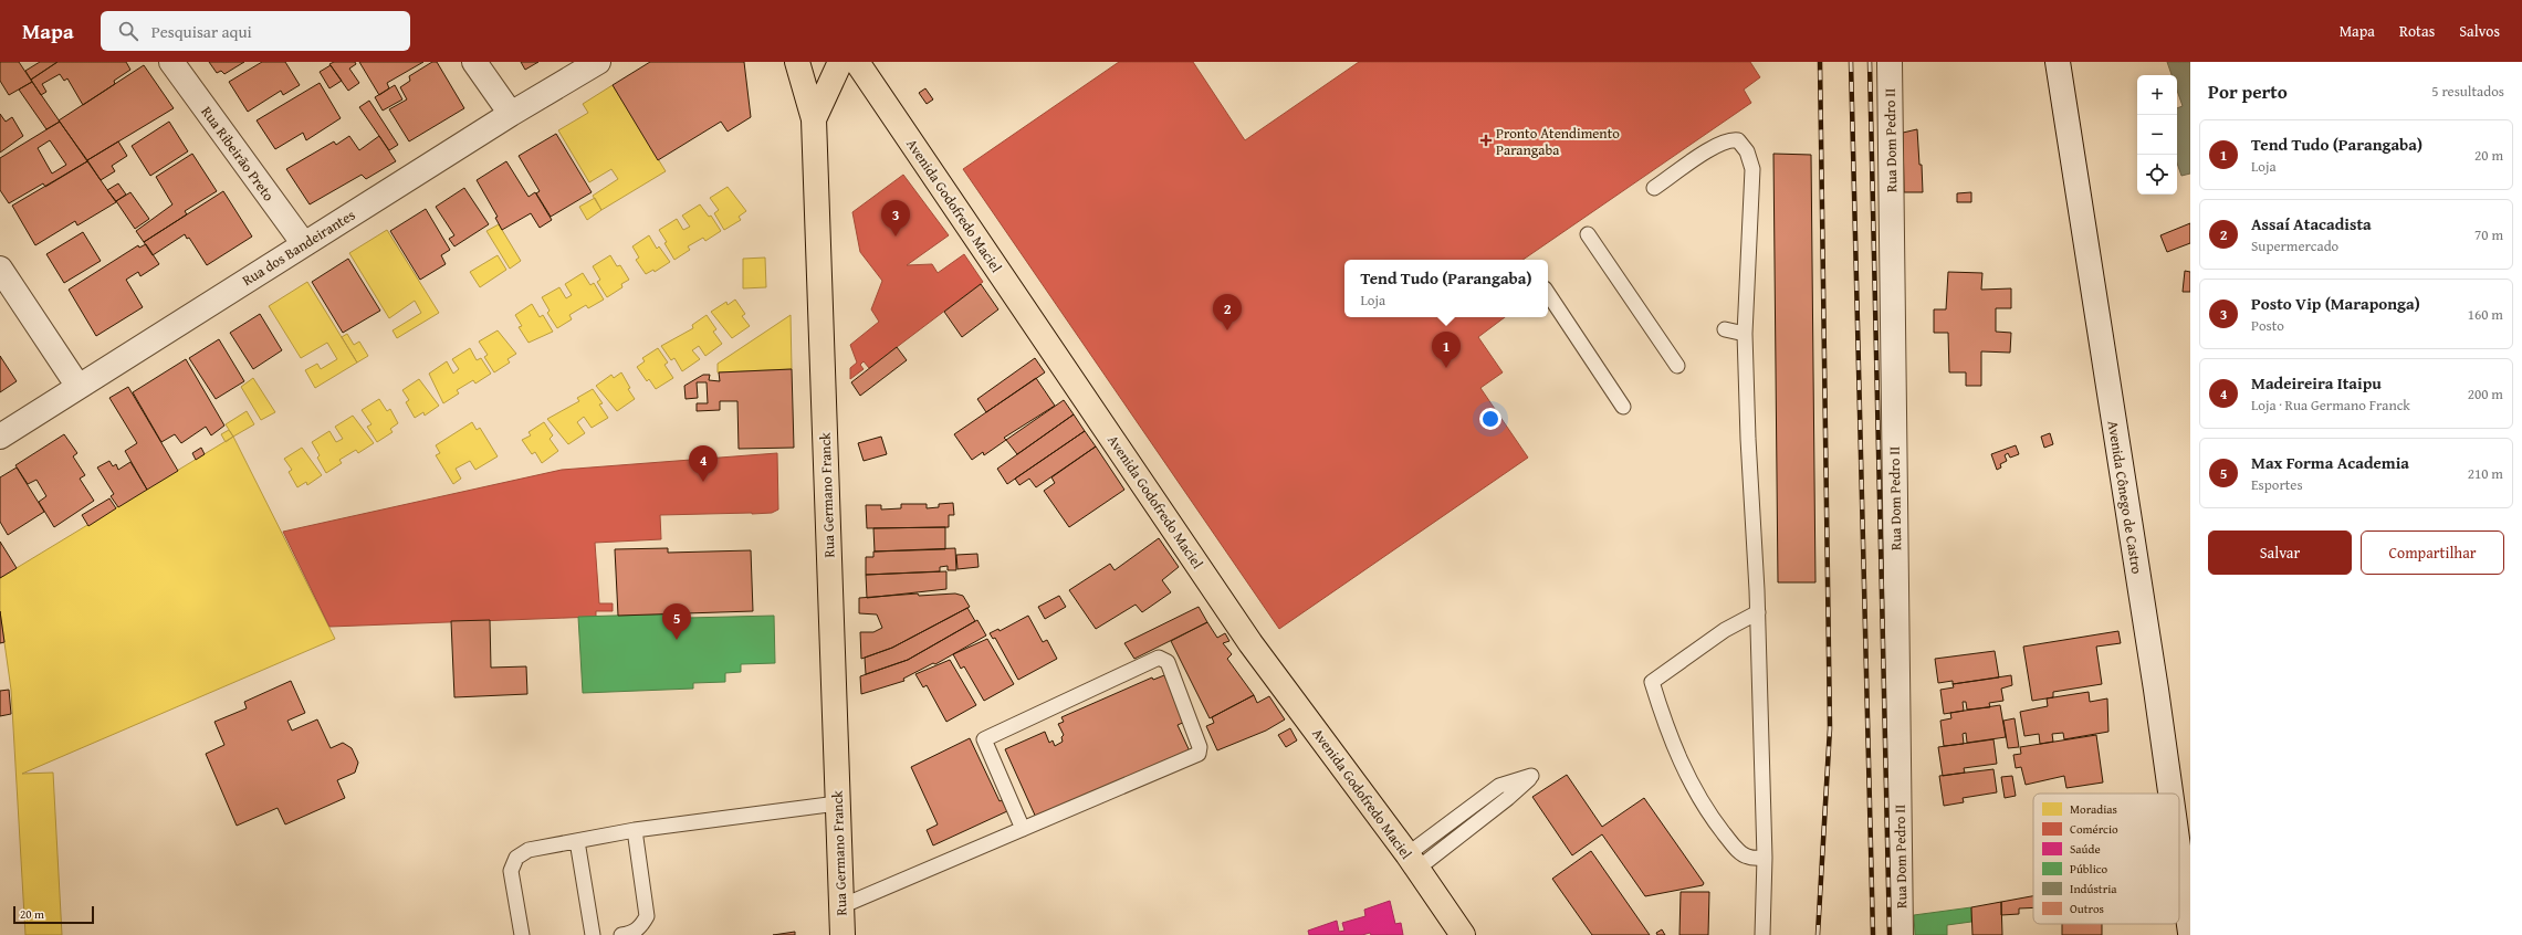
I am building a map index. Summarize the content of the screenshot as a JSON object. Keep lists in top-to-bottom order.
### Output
{
  "streets": {
    "main road": ["Avenida Godofredo Maciel", "Rua Germano Franck"],
    "street": [
      "Rua Dom Pedro II",
      "Rua Ribeirão Preto",
      "Rua dos Bandeirantes",
      "Avenida Cônego de Castro"
    ]
  },
  "crossings": [
    ["Rua Ribeirão Preto", "Rua dos Bandeirantes"]
  ],
  "places": {
    "health": ["Pronto Atendimento Parangaba"]
  },
  "legend": [
    "Moradias",
    "Comércio",
    "Saúde",
    "Público",
    "Indústria",
    "Outros"
  ],
  "scale_bar": "20 m",
  "page": {
    "header": "Mapa",
    "search": "Pesquisar aqui",
    "nav": ["Mapa", "Rotas", "Salvos"],
    "heading": ["Por perto", "5 resultados"],
    "map_buttons": ["+", "−"],
    "list": [
      {
        "mark": "1",
        "name": "Tend Tudo (Parangaba)",
        "note": "Loja",
        "value": "20 m"
      },
      {
        "mark": "2",
        "name": "Assaí Atacadista",
        "note": "Supermercado",
        "value": "70 m"
      },
      {
        "mark": "3",
        "name": "Posto Vip (Maraponga)",
        "note": "Posto",
        "value": "160 m"
      },
      {
        "mark": "4",
        "name": "Madeireira Itaipu",
        "note": "Loja · Rua Germano Franck",
        "value": "200 m"
      },
      {
        "mark": "5",
        "name": "Max Forma Academia",
        "note": "Esportes",
        "value": "210 m"
      }
    ],
    "pins": [
      "3",
      "2",
      "1",
      "4",
      "5"
    ],
    "popup": ["Tend Tudo (Parangaba)", "Loja"],
    "buttons": ["Salvar", "Compartilhar"],
    "scale": "20 m"
  }
}
